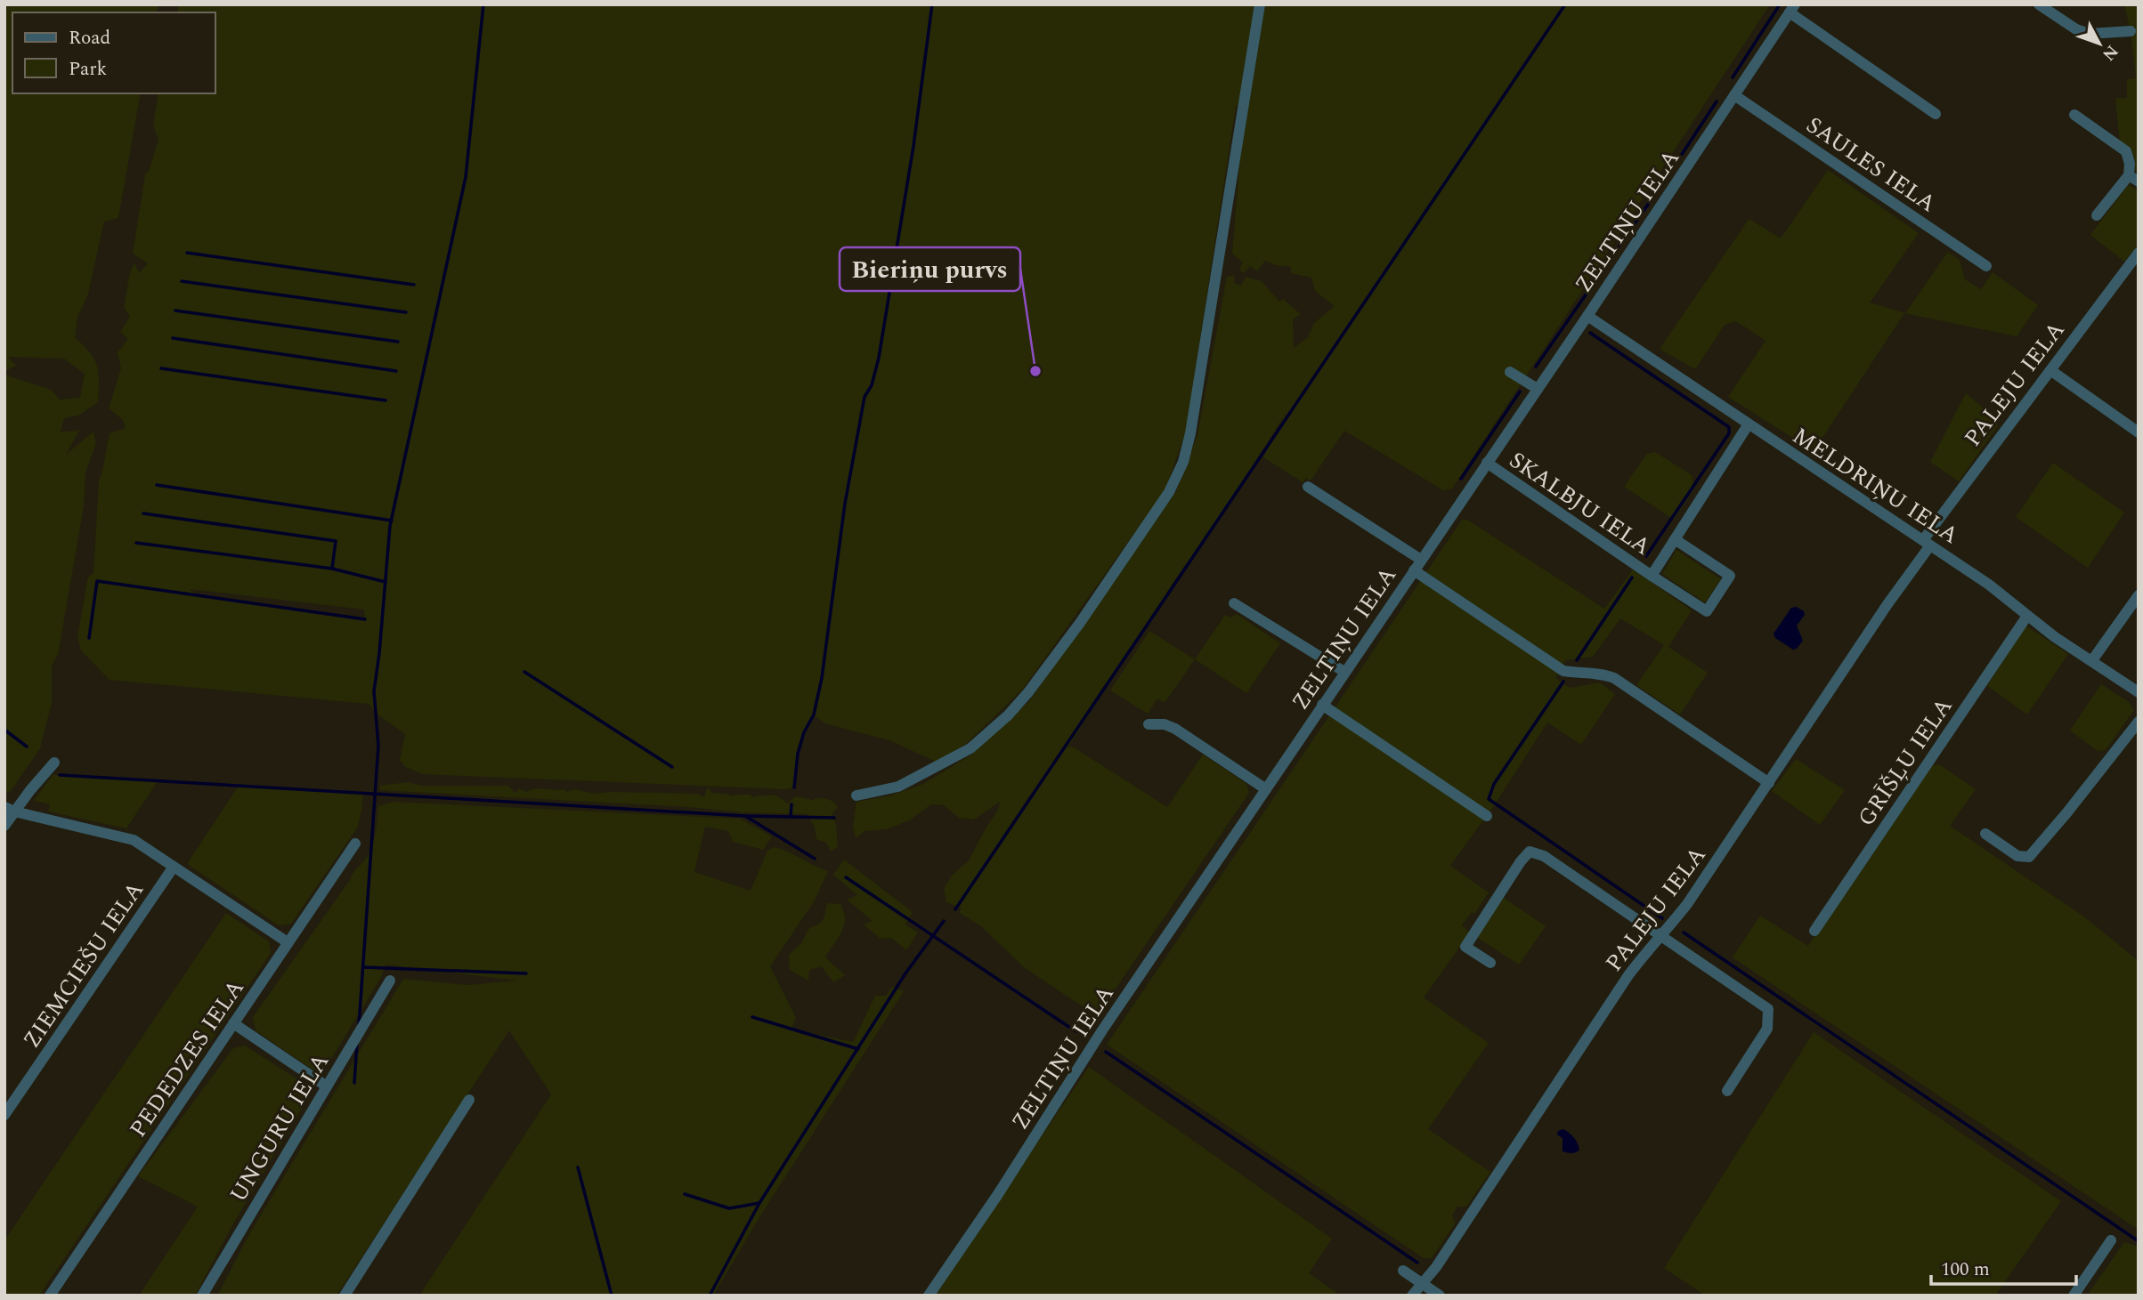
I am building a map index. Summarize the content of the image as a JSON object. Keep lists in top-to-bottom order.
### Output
{
  "streets": {
    "street": [
      "SAULES IELA",
      "ZELTIŅU IELA",
      "PALEJU IELA",
      "MELDRIŅU IELA",
      "SKALBJU IELA",
      "GRĪŠĻU IELA",
      "ZIEMCIEŠU IELA",
      "PEDEDZES IELA",
      "UNGURU IELA"
    ]
  },
  "crossings": [
    ["SAULES IELA", "ZELTIŅU IELA"],
    ["ZELTIŅU IELA", "MELDRIŅU IELA"],
    ["ZELTIŅU IELA", "SKALBJU IELA"],
    ["PALEJU IELA", "MELDRIŅU IELA"],
    ["MELDRIŅU IELA", "SKALBJU IELA"],
    ["MELDRIŅU IELA", "GRĪŠĻU IELA"]
  ],
  "places": ["Bieriņu purvs"],
  "legend": ["Road", "Park"],
  "scale_bar": "100 m",
  "north": "bottom right"
}
